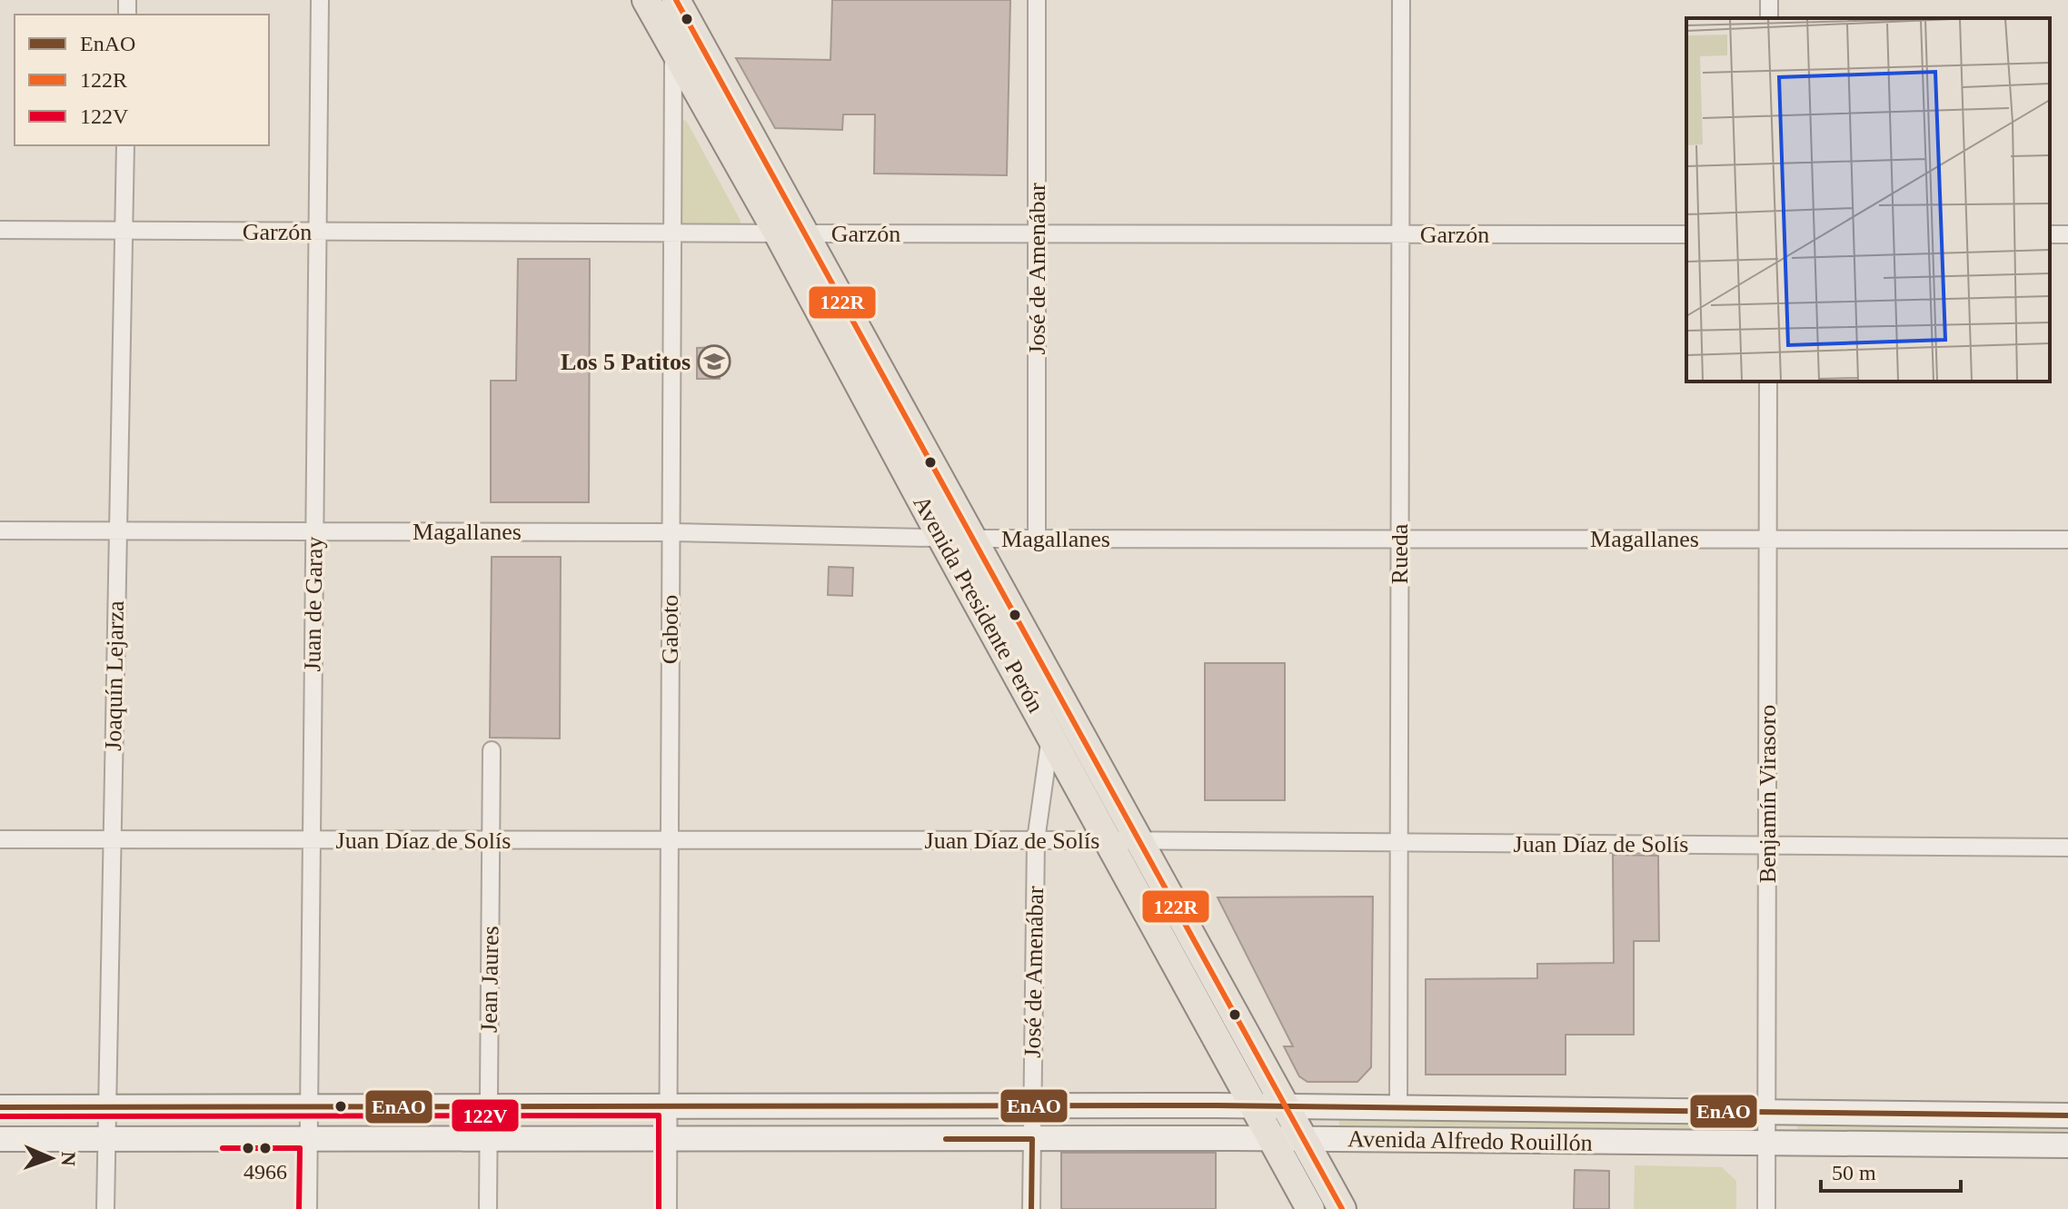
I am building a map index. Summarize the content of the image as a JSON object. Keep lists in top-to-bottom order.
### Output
{
  "streets": {
    "main road": ["Avenida Presidente Perón"],
    "street": [
      "Garzón",
      "José de Amenábar",
      "Magallanes",
      "Rueda",
      "Juan de Garay",
      "Gaboto",
      "Joaquín Lejarza",
      "Benjamín Virasoro",
      "Juan Díaz de Solís",
      "Jean Jaures",
      "Avenida Alfredo Rouillón"
    ]
  },
  "crossings": [
    ["Garzón", "José de Amenábar"],
    ["Garzón", "Rueda"],
    ["Garzón", "Juan de Garay"],
    ["Garzón", "Avenida Presidente Perón"],
    ["Garzón", "Gaboto"],
    ["Garzón", "Joaquín Lejarza"],
    ["José de Amenábar", "Magallanes"],
    ["José de Amenábar", "Avenida Presidente Perón"],
    ["José de Amenábar", "Juan Díaz de Solís"],
    ["José de Amenábar", "Avenida Alfredo Rouillón"],
    ["Magallanes", "Rueda"],
    ["Magallanes", "Juan de Garay"],
    ["Magallanes", "Avenida Presidente Perón"],
    ["Magallanes", "Gaboto"],
    ["Magallanes", "Joaquín Lejarza"],
    ["Magallanes", "Benjamín Virasoro"],
    ["Rueda", "Juan Díaz de Solís"],
    ["Rueda", "Avenida Alfredo Rouillón"],
    ["Juan de Garay", "Juan Díaz de Solís"],
    ["Juan de Garay", "Avenida Alfredo Rouillón"],
    ["Avenida Presidente Perón", "Gaboto"],
    ["Avenida Presidente Perón", "Juan Díaz de Solís"],
    ["Avenida Presidente Perón", "Avenida Alfredo Rouillón"],
    ["Gaboto", "Juan Díaz de Solís"],
    ["Gaboto", "Avenida Alfredo Rouillón"],
    ["Joaquín Lejarza", "Juan Díaz de Solís"],
    ["Joaquín Lejarza", "Avenida Alfredo Rouillón"],
    ["Benjamín Virasoro", "Juan Díaz de Solís"],
    ["Benjamín Virasoro", "Avenida Alfredo Rouillón"],
    ["Juan Díaz de Solís", "Jean Jaures"],
    ["Jean Jaures", "Avenida Alfredo Rouillón"]
  ],
  "places": {
    "school or university": ["Los 5 Patitos"],
    "other": ["4966"]
  },
  "lines": ["transit line 122R", "transit line EnAO", "transit line 122V"],
  "legend": ["EnAO", "122R", "122V"],
  "scale_bar": "50 m",
  "north": "right"
}
